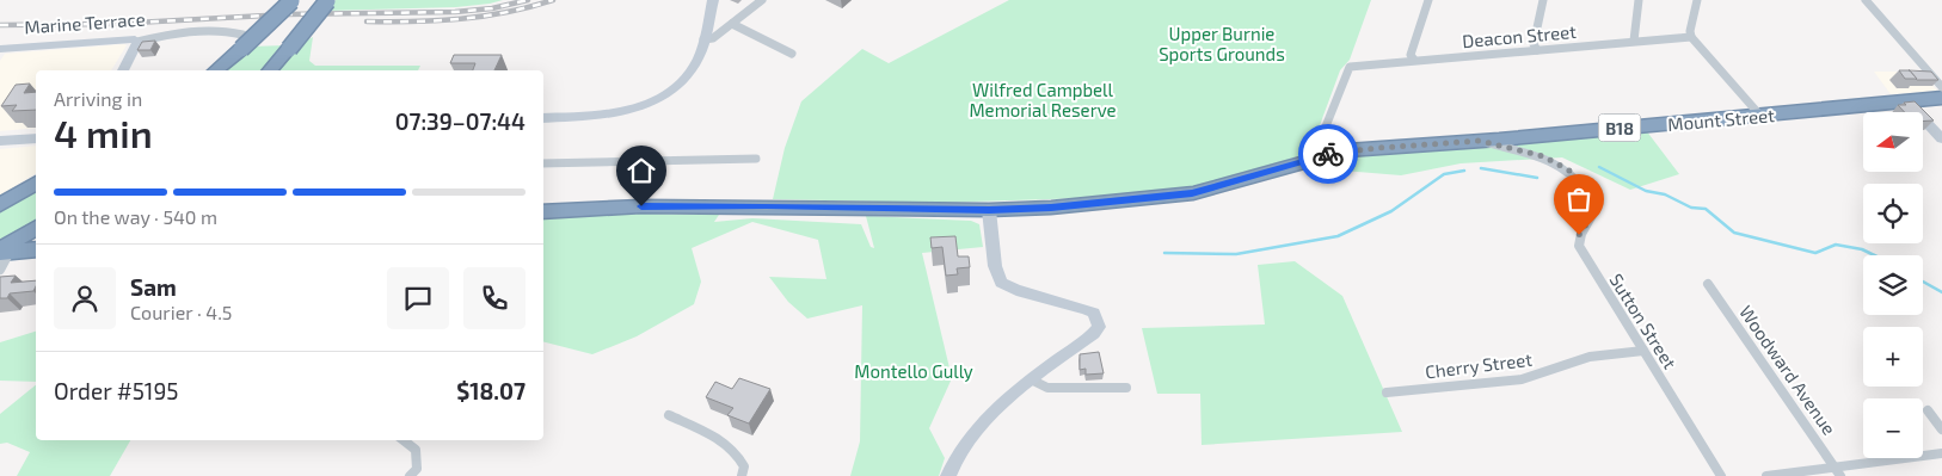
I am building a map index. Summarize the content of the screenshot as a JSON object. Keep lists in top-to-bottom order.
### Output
{
  "streets": {
    "highway": ["Mount Street", "B18"],
    "street": [
      "Marine Terrace",
      "Deacon Street",
      "Sutton Street",
      "Cherry Street",
      "Woodward Avenue"
    ]
  },
  "crossings": [
    ["Deacon Street", "Mount Street"],
    ["Mount Street", "Sutton Street"],
    ["Sutton Street", "Cherry Street"]
  ],
  "parks": ["Upper Burnie Sports Grounds", "Wilfred Campbell Memorial Reserve", "Montello Gully"],
  "north": "left",
  "page": {
    "heading": ["4 min", "Arriving in", "07:39–07:44"],
    "panel": [
      "Sam",
      "Courier · 4.5",
      "Order #5195",
      "$18.07"
    ],
    "map_buttons": ["+", "−"],
    "bar": "On the way · 540 m"
  }
}
